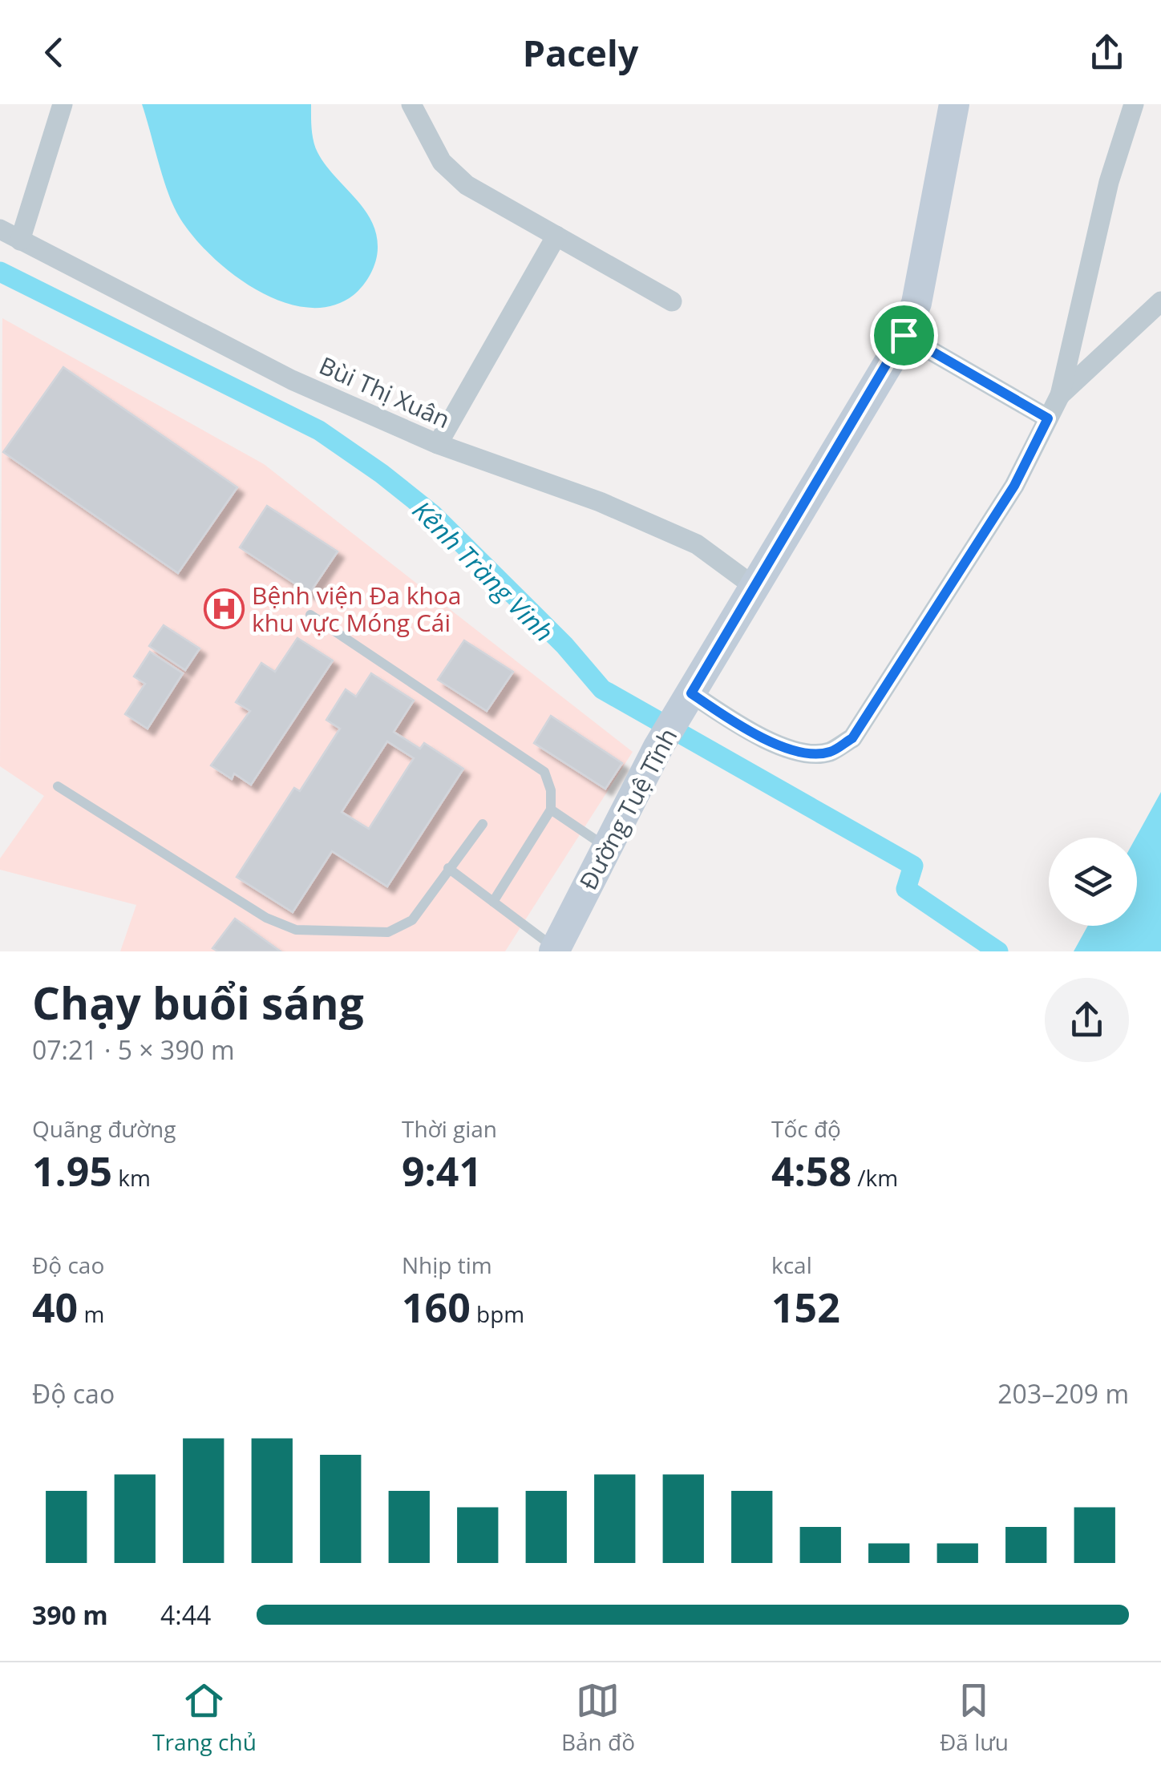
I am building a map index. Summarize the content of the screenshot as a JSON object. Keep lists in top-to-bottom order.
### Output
{
  "streets": {
    "street": ["Bùi Thị Xuân", "Đường Tuệ Tĩnh"]
  },
  "crossings": [
    ["Bùi Thị Xuân", "Đường Tuệ Tĩnh"]
  ],
  "water": ["Kênh Tràng Vinh"],
  "places": {
    "hospital": ["Bệnh viện Đa khoa khu vực Móng Cái"]
  },
  "page": {
    "header": "Pacely",
    "heading": ["Chạy buổi sáng", "07:21 · 5 × 390 m"],
    "stats": [
      ["Quãng đường", "1.95 km"],
      ["Thời gian", "9:41"],
      ["Tốc độ", "4:58 /km"],
      ["Độ cao", "40 m"],
      ["Nhịp tim", "160 bpm"],
      ["kcal", "152"]
    ],
    "chart": ["Độ cao", "203–209 m"],
    "list": [
      {
        "name": "390 m",
        "note": "4:44"
      }
    ],
    "tabs": ["Trang chủ", "Bản đồ", "Đã lưu"]
  }
}
